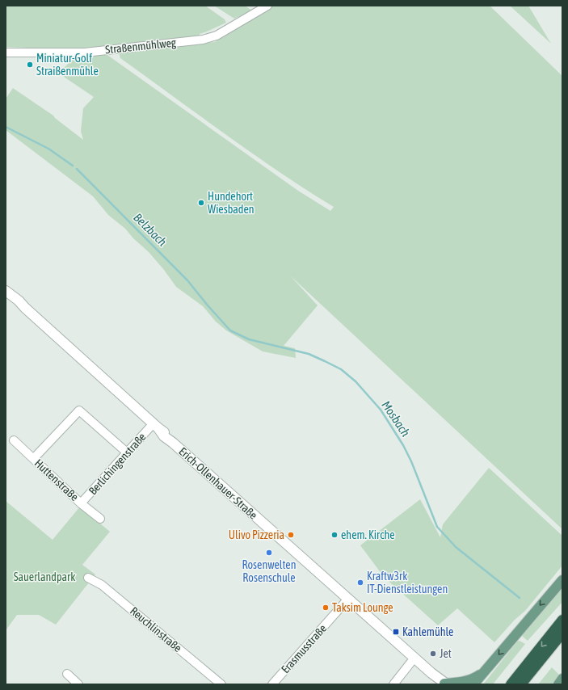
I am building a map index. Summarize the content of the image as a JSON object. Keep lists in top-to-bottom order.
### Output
{
  "streets": {
    "street": [
      "Straßenmühlweg",
      "Berlichingenstraße",
      "Huttenstraße",
      "Erich-Ollenhauer-Straße",
      "Reuchlinstraße",
      "Erasmusstraße"
    ]
  },
  "crossings": [
    ["Berlichingenstraße", "Huttenstraße"],
    ["Berlichingenstraße", "Erich-Ollenhauer-Straße"],
    ["Erich-Ollenhauer-Straße", "Erasmusstraße"]
  ],
  "water": ["Belzbach", "Mosbach"],
  "parks": ["Sauerlandpark"],
  "places": {
    "other": [
      "Miniatur-Golf Straißenmühle",
      "Hundehort Wiesbaden",
      "Ulivo Pizzeria",
      "ehem. Kirche",
      "Rosenwelten Rosenschule",
      "Kraftw3rk IT-Dienstleistungen",
      "Taksim Lounge",
      "Jet"
    ],
    "transit": ["Kahlemühle"]
  }
}
